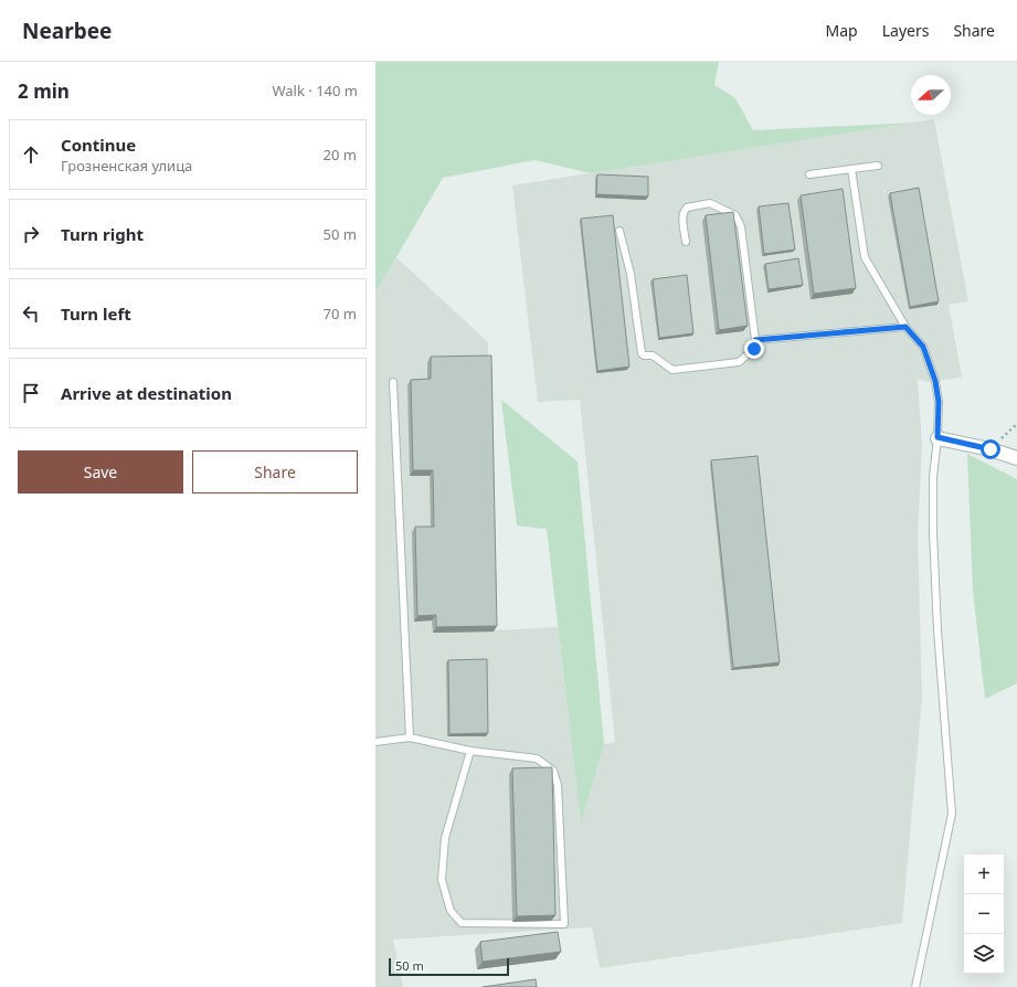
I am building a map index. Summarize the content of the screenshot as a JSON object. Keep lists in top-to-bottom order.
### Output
{
  "scale_bar": "50 m",
  "north": "left",
  "page": {
    "header": "Nearbee",
    "nav": ["Map", "Layers", "Share"],
    "heading": ["2 min", "Walk · 140 m"],
    "list": [
      ["Continue", "Грозненская улица", "20 m"],
      ["Turn right", "50 m"],
      ["Turn left", "70 m"],
      "Arrive at destination"
    ],
    "buttons": ["Save", "Share"],
    "map_buttons": ["+", "−"],
    "scale": "50 m"
  }
}
